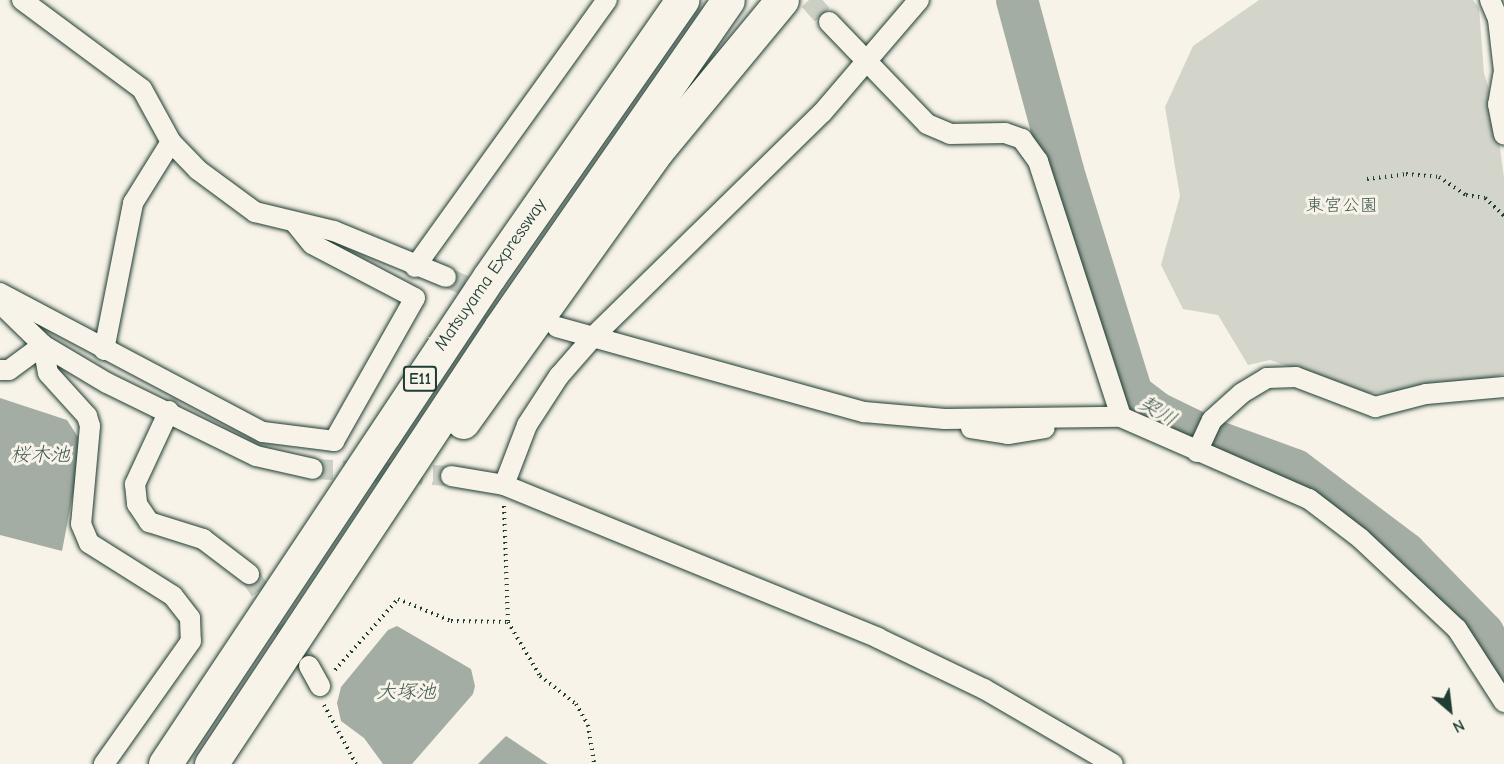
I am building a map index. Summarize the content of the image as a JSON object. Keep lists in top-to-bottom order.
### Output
{
  "streets": {
    "highway": ["Matsuyama Expressway", "E11"]
  },
  "water": ["契川", "桜木池", "大塚池"],
  "parks": ["東宮公園"],
  "north": "bottom right"
}
